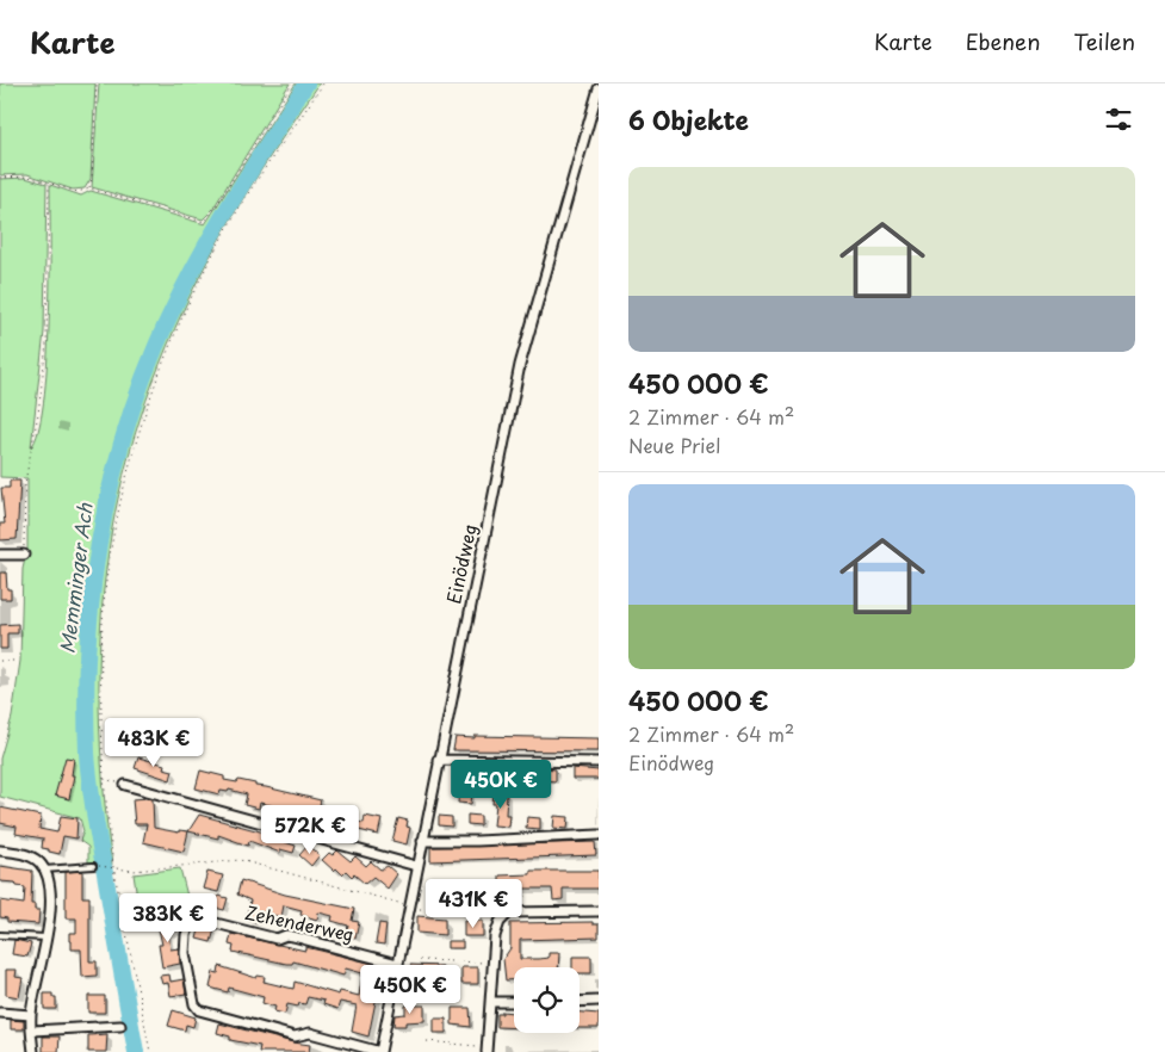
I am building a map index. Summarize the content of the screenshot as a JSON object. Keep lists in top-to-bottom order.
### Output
{
  "streets": {
    "street": ["Einödweg", "Zehenderweg"]
  },
  "crossings": [
    ["Einödweg", "Zehenderweg"]
  ],
  "water": ["Memminger Ach"],
  "page": {
    "header": "Karte",
    "nav": ["Karte", "Ebenen", "Teilen"],
    "heading": "6 Objekte",
    "list": [
      {
        "name": "450 000 €",
        "note": "2 Zimmer · 64 m² · Neue Priel"
      },
      {
        "name": "450 000 €",
        "note": "2 Zimmer · 64 m² · Einödweg"
      }
    ],
    "price": [
      "483K €",
      "450K €",
      "572K €",
      "431K €",
      "383K €",
      "450K €"
    ]
  }
}
